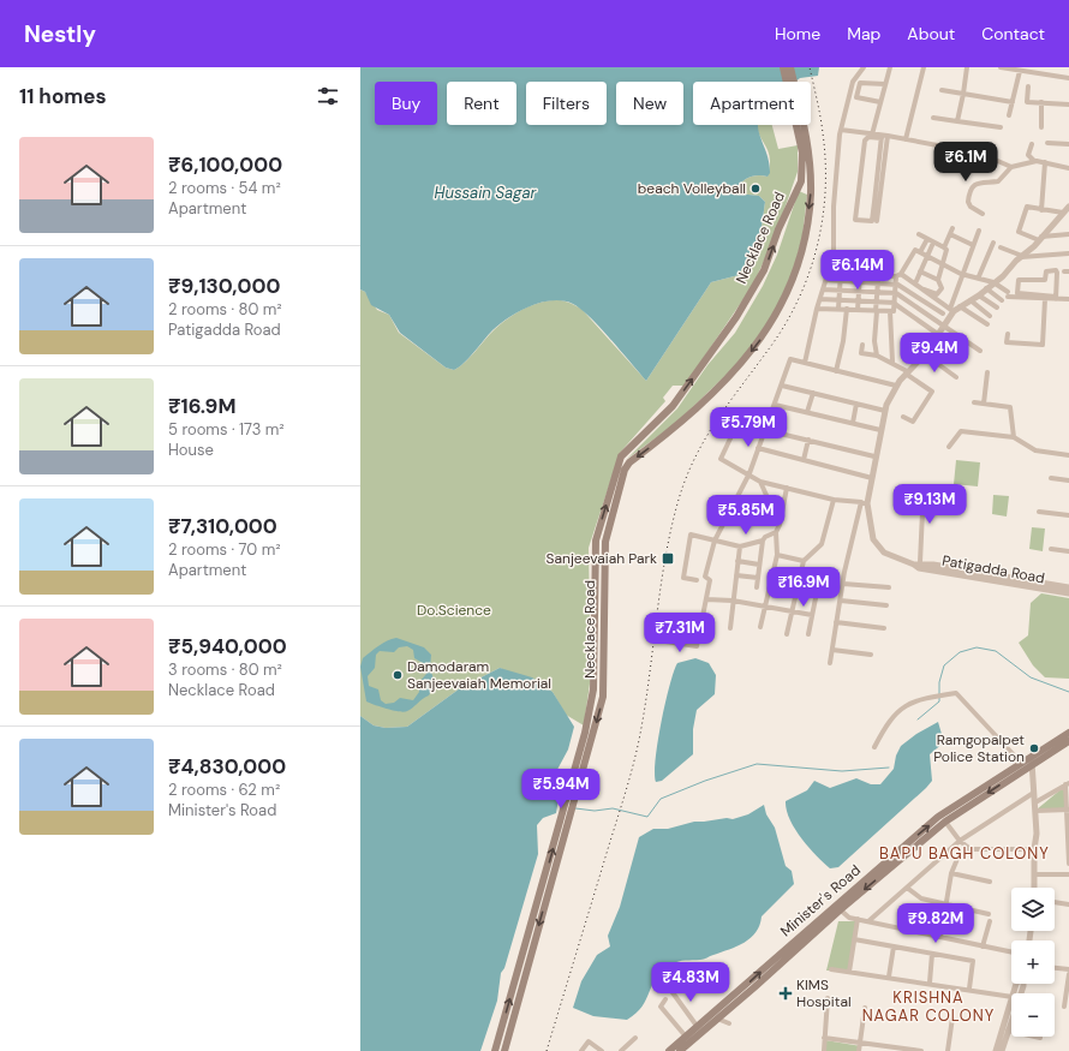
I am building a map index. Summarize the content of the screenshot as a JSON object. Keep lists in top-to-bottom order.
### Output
{
  "streets": {
    "main road": ["Necklace Road", "Minister's Road"],
    "street": ["Patigadda Road"]
  },
  "districts": ["BAPU BAGH COLONY", "KRISHNA NAGAR COLONY"],
  "water": ["Hussain Sagar"],
  "parks": ["Do.Science"],
  "places": {
    "other": ["beach Volleyball", "Damodaram Sanjeevaiah Memorial", "Ramgopalpet Police Station"],
    "transit": ["Sanjeevaiah Park"],
    "health": ["KIMS Hospital"]
  },
  "page": {
    "header": "Nestly",
    "nav": [
      "Home",
      "Map",
      "About",
      "Contact"
    ],
    "heading": "11 homes",
    "chip": [
      "Buy",
      "Rent",
      "Filters",
      "New",
      "Apartment"
    ],
    "list": [
      {
        "name": "₹6,100,000",
        "note": "2 rooms · 54 m² · Apartment"
      },
      {
        "name": "₹9,130,000",
        "note": "2 rooms · 80 m² · Patigadda Road"
      },
      {
        "name": "₹16.9M",
        "note": "5 rooms · 173 m² · House"
      },
      {
        "name": "₹7,310,000",
        "note": "2 rooms · 70 m² · Apartment"
      },
      {
        "name": "₹5,940,000",
        "note": "3 rooms · 80 m² · Necklace Road"
      },
      {
        "name": "₹4,830,000",
        "note": "2 rooms · 62 m² · Minister's Road"
      }
    ],
    "price": [
      "₹6.1M",
      "₹6.14M",
      "₹9.4M",
      "₹5.79M",
      "₹9.13M",
      "₹5.85M",
      "₹16.9M",
      "₹7.31M",
      "₹5.94M",
      "₹9.82M",
      "₹4.83M"
    ],
    "map_buttons": ["+", "−"]
  }
}
